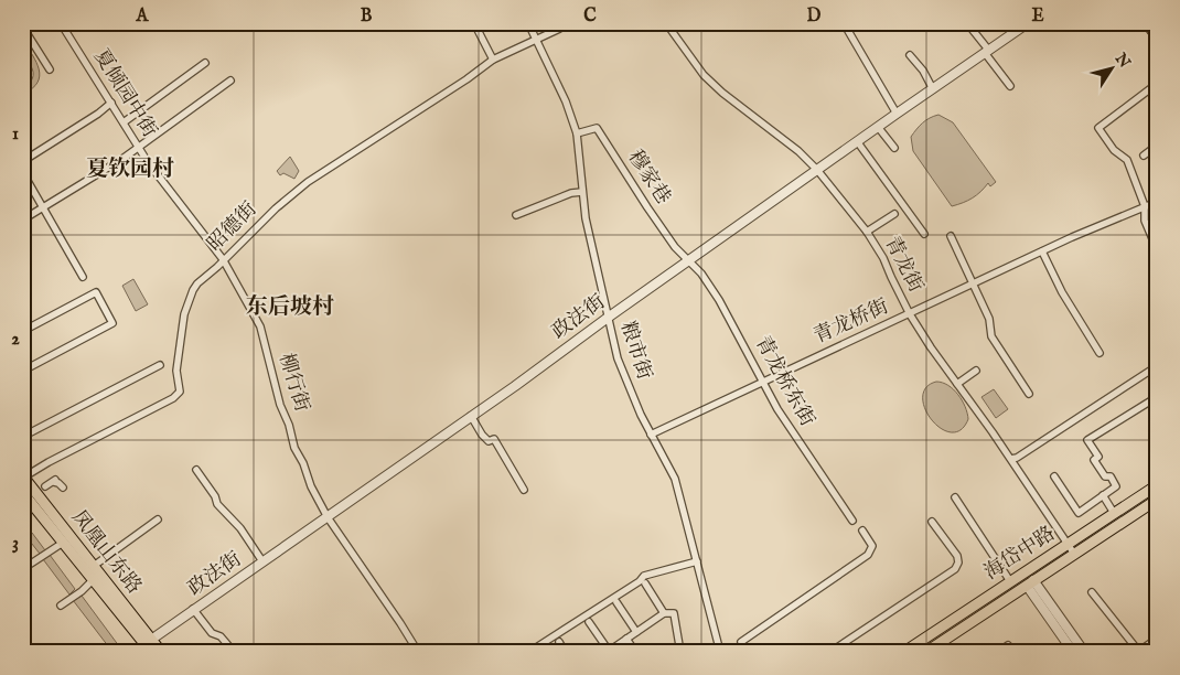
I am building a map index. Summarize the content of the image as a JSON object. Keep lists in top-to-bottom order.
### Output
{
  "streets": {
    "main road": ["凤凰山东路", "海岱中路"],
    "street": [
      "夏倾园中街",
      "穆家巷",
      "昭德街",
      "青龙街",
      "政法街",
      "青龙桥街",
      "粮市街",
      "青龙桥东街",
      "柳行街"
    ]
  },
  "crossings": [
    ["夏倾园中街", "昭德街"],
    ["夏倾园中街", "柳行街"],
    ["穆家巷", "政法街"],
    ["穆家巷", "粮市街"],
    ["穆家巷", "青龙桥东街"],
    ["昭德街", "粮市街"],
    ["昭德街", "柳行街"],
    ["昭德街", "凤凰山东路"],
    ["青龙街", "政法街"],
    ["青龙街", "青龙桥街"],
    ["青龙街", "海岱中路"],
    ["政法街", "粮市街"],
    ["政法街", "青龙桥东街"],
    ["政法街", "柳行街"],
    ["政法街", "凤凰山东路"],
    ["青龙桥街", "粮市街"],
    ["青龙桥街", "青龙桥东街"]
  ],
  "districts": ["夏钦园村", "东后坡村"],
  "north": "top right",
  "grid": {
    "columns": [
      "A",
      "B",
      "C",
      "D",
      "E"
    ],
    "rows": ["1", "2", "3"]
  }
}
